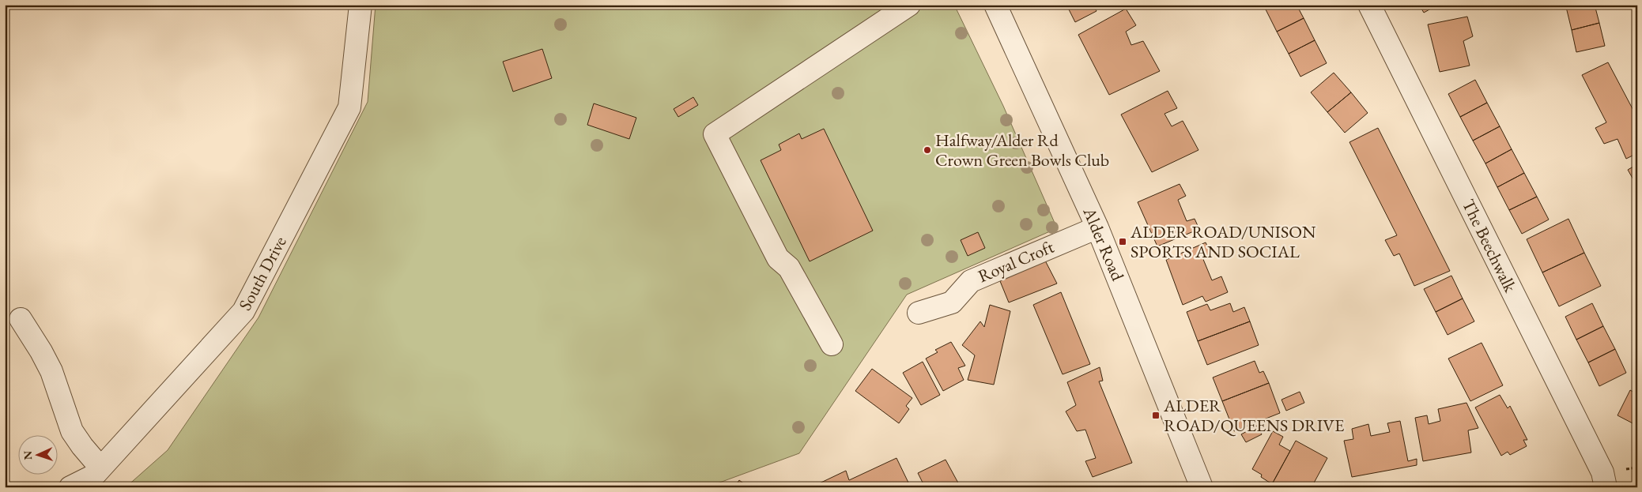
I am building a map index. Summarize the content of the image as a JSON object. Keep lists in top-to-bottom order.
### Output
{
  "streets": {
    "street": [
      "Alder Road",
      "The Beechwalk",
      "Royal Croft",
      "South Drive"
    ]
  },
  "crossings": [
    ["Alder Road", "Royal Croft"]
  ],
  "places": {
    "other": ["Halfway/Alder Rd Crown Green Bowls Club"],
    "transit": ["ALDER ROAD/UNISON SPORTS AND SOCIAL", "ALDER ROAD/QUEENS DRIVE"]
  },
  "north": "left"
}
